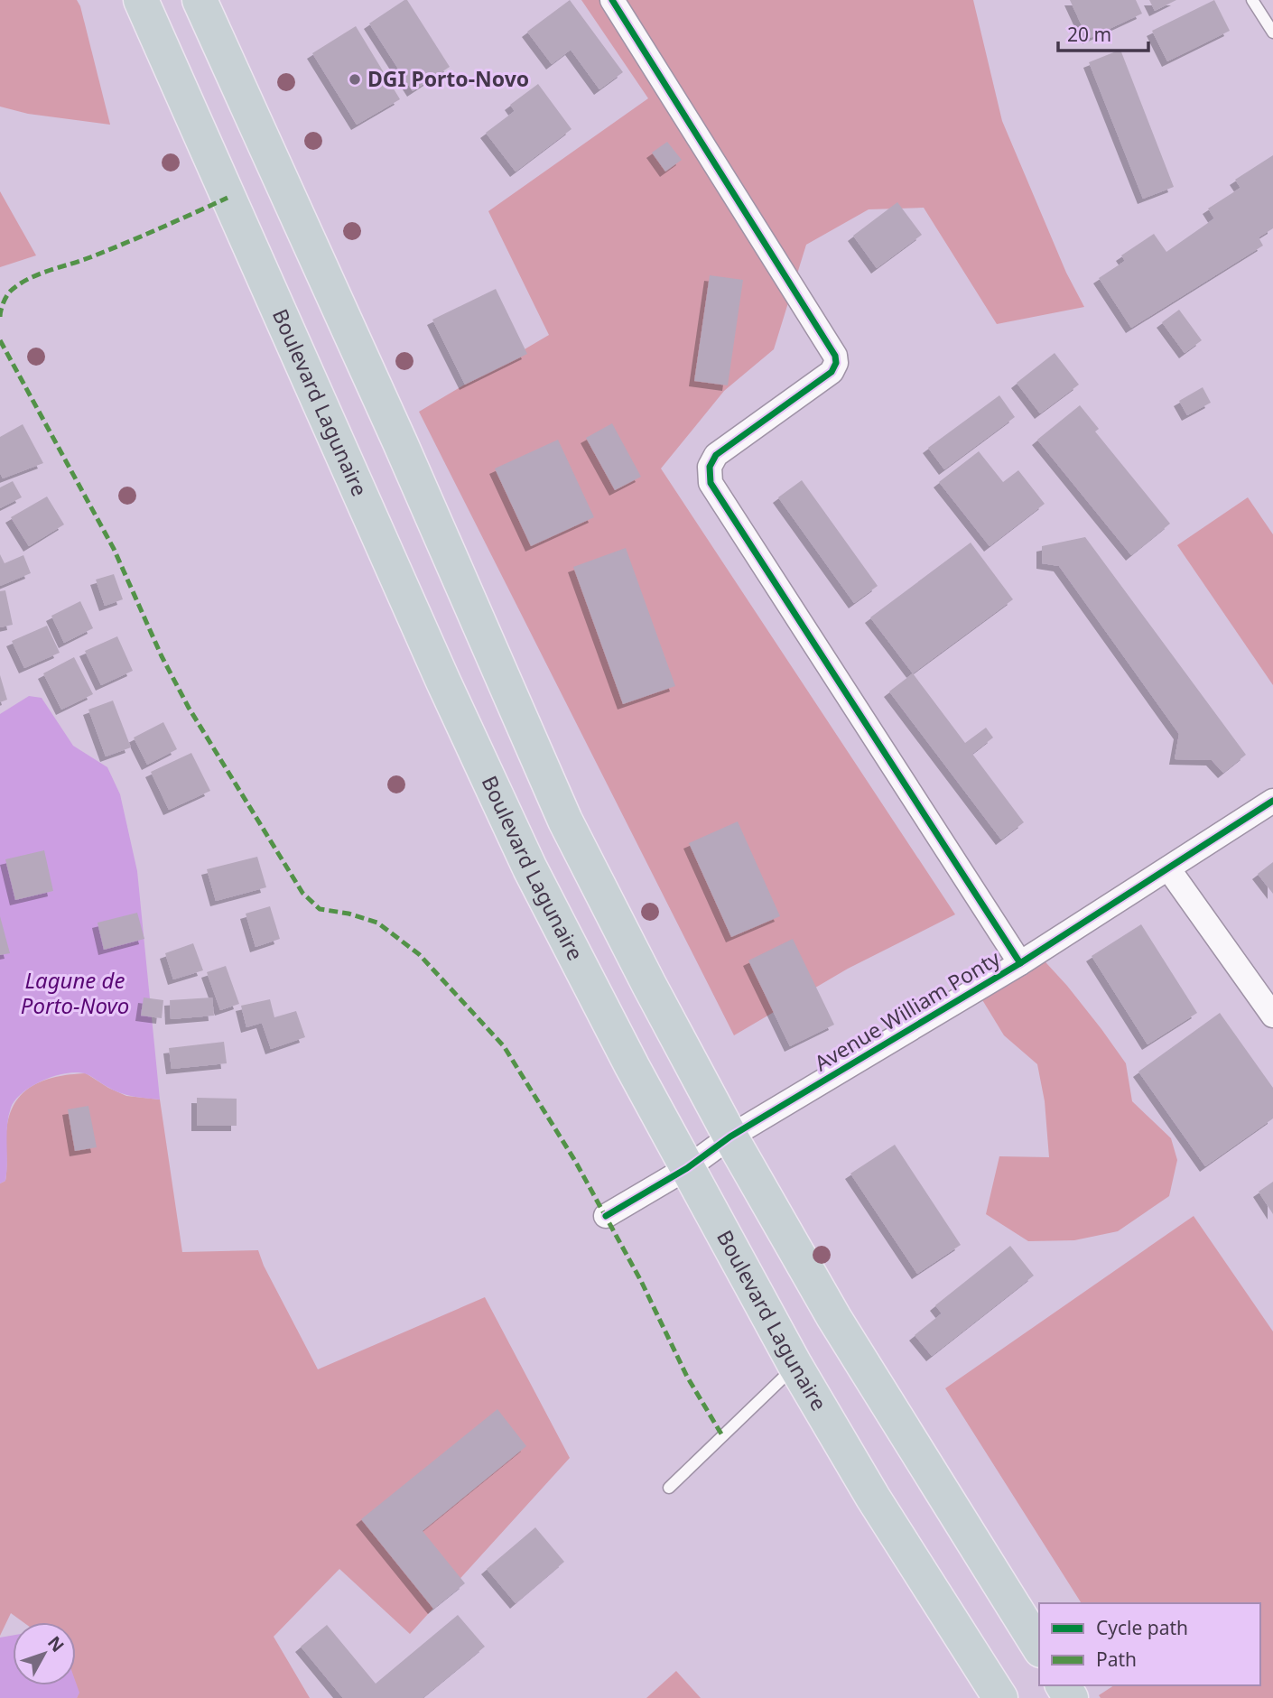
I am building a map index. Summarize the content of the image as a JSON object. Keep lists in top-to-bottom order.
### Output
{
  "streets": {
    "highway": ["Boulevard Lagunaire"],
    "street": ["Avenue William Ponty"]
  },
  "crossings": [
    ["Boulevard Lagunaire", "Avenue William Ponty"]
  ],
  "water": ["Lagune de Porto-Novo"],
  "places": ["DGI Porto-Novo"],
  "legend": ["Cycle path", "Path"],
  "scale_bar": "20 m",
  "north": "top right"
}
